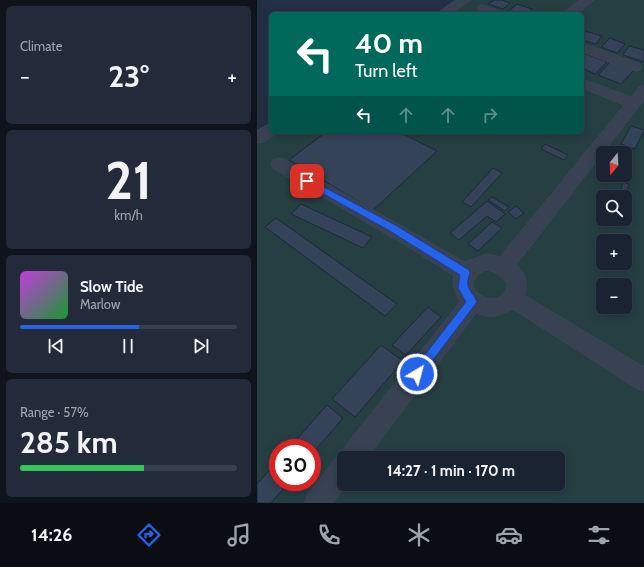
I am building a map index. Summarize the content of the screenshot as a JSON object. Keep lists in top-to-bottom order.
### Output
{
  "north": "bottom",
  "page": {
    "tile": [
      "Climate",
      ["21", "km/h"],
      ["Range · 57%", "285 km"]
    ],
    "turn": ["40 m", "Turn left"],
    "heat": ["−", "23°", "+"],
    "map_buttons": ["+", "−"],
    "song": ["Slow Tide", "Marlow"],
    "limit": "30",
    "trip": "14:27 · 1 min · 170 m",
    "tabs": "14:26"
  }
}
